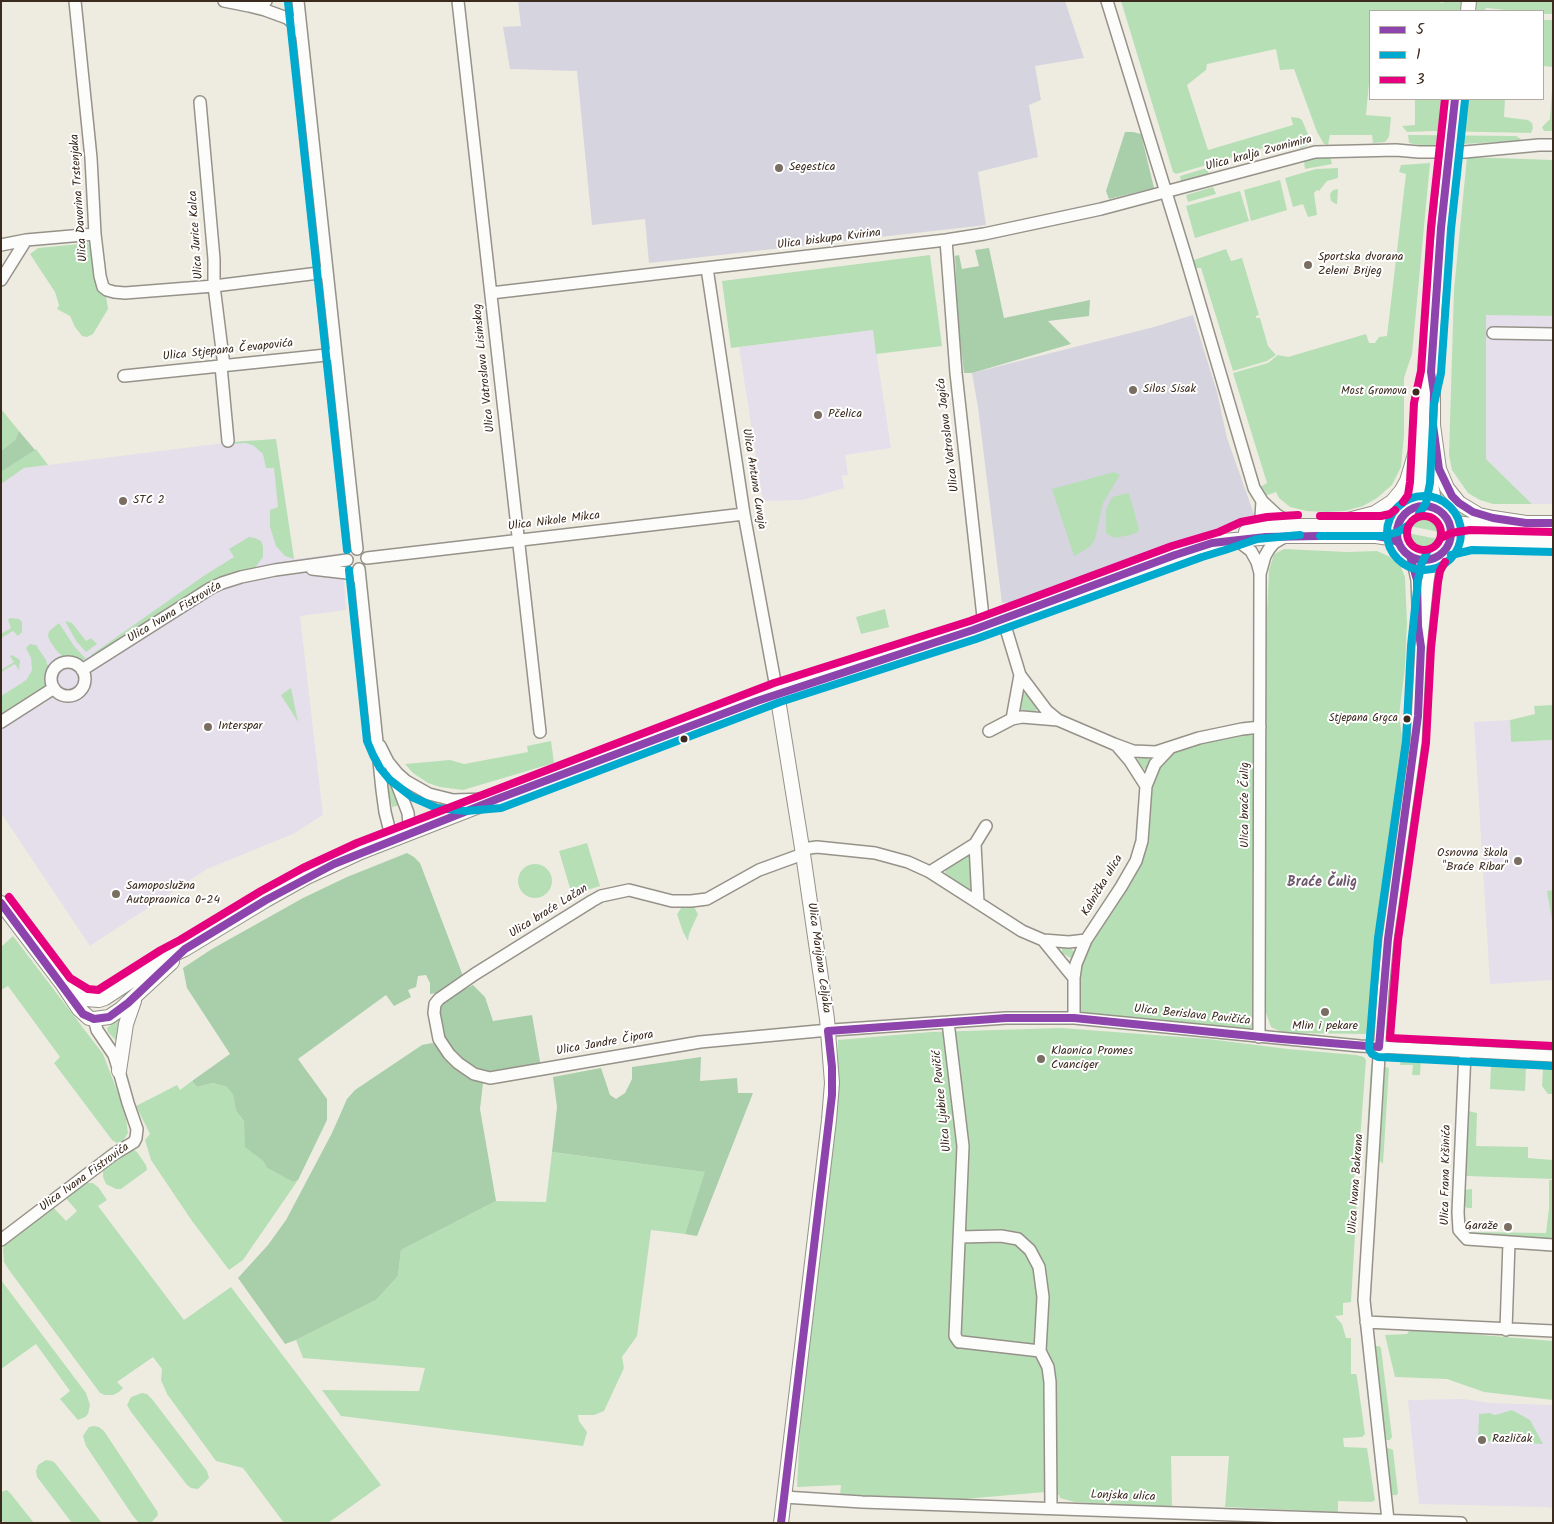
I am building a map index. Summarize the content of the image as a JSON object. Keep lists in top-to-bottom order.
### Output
{
  "streets": {
    "main road": ["Ulica Ivana Fistrovića", "Ulica Marijana Celjaka"],
    "street": [
      "Ulica kralja Zvonimira",
      "Ulica Davorina Trstenjaka",
      "Ulica Jurice Kalca",
      "Ulica biskupa Kvirina",
      "Ulica Stjepana Čevapovića",
      "Ulica Vatroslava Lisinskog",
      "Ulica Vatroslava Jagića",
      "Ulica Antuna Cuvaja",
      "Ulica Nikole Mikca",
      "Ulica braće Čulig",
      "Kalnička ulica",
      "Ulica braće Lačan",
      "Ulica Berislava Pavičića",
      "Ulica Jandre Čipora",
      "Ulica Ljubice Pavičić",
      "Ulica Frana Kršinića",
      "Ulica Ivana Bakrana",
      "Lonjska ulica"
    ]
  },
  "crossings": [
    ["Ulica kralja Zvonimira", "Ulica biskupa Kvirina"],
    ["Ulica Davorina Trstenjaka", "Ulica Jurice Kalca"],
    ["Ulica Jurice Kalca", "Ulica Stjepana Čevapovića"],
    ["Ulica biskupa Kvirina", "Ulica Vatroslava Lisinskog"],
    ["Ulica biskupa Kvirina", "Ulica Vatroslava Jagića"],
    ["Ulica biskupa Kvirina", "Ulica Antuna Cuvaja"],
    ["Ulica Vatroslava Lisinskog", "Ulica Nikole Mikca"],
    ["Ulica Antuna Cuvaja", "Ulica Nikole Mikca"],
    ["Ulica Antuna Cuvaja", "Ulica Marijana Celjaka"],
    ["Ulica Nikole Mikca", "Ulica Ivana Fistrovića"],
    ["Ulica braće Čulig", "Kalnička ulica"],
    ["Ulica braće Čulig", "Ulica Berislava Pavičića"],
    ["Kalnička ulica", "Ulica Berislava Pavičića"],
    ["Ulica braće Lačan", "Ulica Marijana Celjaka"],
    ["Ulica braće Lačan", "Ulica Jandre Čipora"],
    ["Ulica Marijana Celjaka", "Ulica Berislava Pavičića"],
    ["Ulica Marijana Celjaka", "Ulica Jandre Čipora"],
    ["Ulica Marijana Celjaka", "Lonjska ulica"],
    ["Ulica Berislava Pavičića", "Ulica Jandre Čipora"],
    ["Ulica Berislava Pavičića", "Ulica Ljubice Pavičić"],
    ["Ulica Berislava Pavičića", "Ulica Frana Kršinića"],
    ["Ulica Berislava Pavičića", "Ulica Ivana Bakrana"],
    ["Ulica Ivana Bakrana", "Lonjska ulica"]
  ],
  "districts": ["Braće Čulig"],
  "places": [
    "Segestica",
    "Sportska dvorana Zeleni Brijeg",
    "Silos Sisak",
    "Most Gromova",
    "Pčelica",
    "STC 2",
    "Stjepana Grgca",
    "Interspar",
    "Osnovna škola ''Braće Ribar''",
    "Samoposlužna Autopraonica 0-24",
    "Mlin i pekare",
    "Klaonica Promes Cvanciger",
    "Garaže",
    "Različak"
  ],
  "lines": ["transit line 1", "transit line 5", "transit line 3"],
  "legend": ["5", "1", "3"]
}
